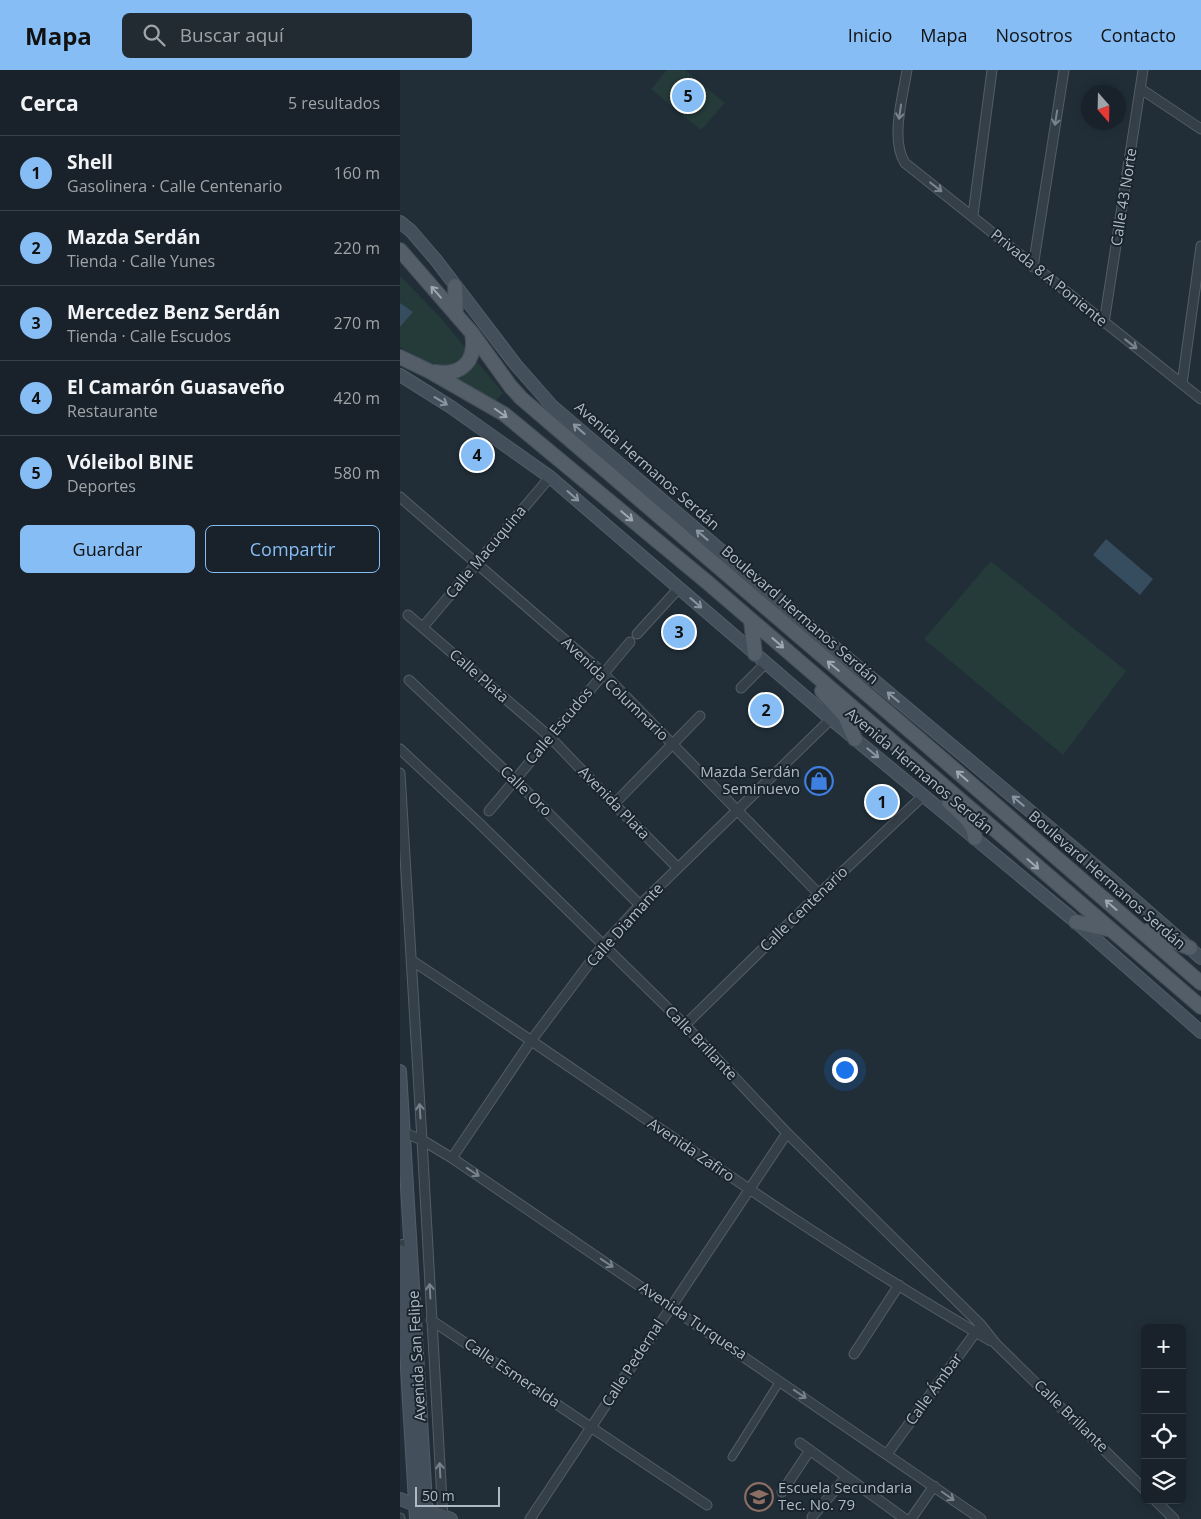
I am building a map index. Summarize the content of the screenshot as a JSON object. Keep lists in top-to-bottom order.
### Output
{
  "streets": {
    "main road": ["Avenida Hermanos Serdán", "Boulevard Hermanos Serdán", "Avenida San Felipe"],
    "street": [
      "Calle 43 Norte",
      "Privada 8 A Poniente",
      "Calle Macuquina",
      "Calle Plata",
      "Avenida Columnario",
      "Calle Escudos",
      "Calle Oro",
      "Avenida Plata",
      "Calle Centenario",
      "Calle Diamante",
      "Calle Brillante",
      "Avenida Zafiro",
      "Avenida Turquesa",
      "Calle Pedernal",
      "Calle Esmeralda",
      "Calle Ámbar"
    ]
  },
  "crossings": [
    ["Calle 43 Norte", "Privada 8 A Poniente"],
    ["Avenida Hermanos Serdán", "Calle Macuquina"],
    ["Avenida Hermanos Serdán", "Calle Centenario"],
    ["Avenida Hermanos Serdán", "Calle Diamante"],
    ["Calle Macuquina", "Calle Plata"],
    ["Calle Macuquina", "Avenida Columnario"],
    ["Calle Plata", "Calle Escudos"],
    ["Calle Plata", "Avenida Plata"],
    ["Avenida Columnario", "Calle Escudos"],
    ["Avenida Columnario", "Calle Centenario"],
    ["Avenida Columnario", "Calle Diamante"],
    ["Calle Escudos", "Calle Oro"],
    ["Calle Escudos", "Avenida Plata"],
    ["Calle Oro", "Calle Diamante"],
    ["Avenida Plata", "Calle Diamante"],
    ["Calle Centenario", "Calle Brillante"],
    ["Calle Diamante", "Calle Brillante"],
    ["Calle Diamante", "Avenida Zafiro"],
    ["Calle Diamante", "Avenida Turquesa"],
    ["Calle Brillante", "Avenida Zafiro"],
    ["Calle Brillante", "Calle Pedernal"],
    ["Calle Brillante", "Calle Ámbar"],
    ["Avenida Zafiro", "Avenida San Felipe"],
    ["Avenida Zafiro", "Calle Pedernal"],
    ["Avenida Zafiro", "Calle Ámbar"],
    ["Avenida Turquesa", "Avenida San Felipe"],
    ["Avenida Turquesa", "Calle Pedernal"],
    ["Avenida Turquesa", "Calle Ámbar"],
    ["Avenida San Felipe", "Calle Esmeralda"],
    ["Calle Pedernal", "Calle Esmeralda"]
  ],
  "one_way": ["Privada 8 A Poniente", "Avenida Turquesa", "Avenida San Felipe"],
  "places": {
    "shop": ["Mazda Serdán Seminuevo"],
    "school or university": ["Escuela Secundaria Tec. No. 79"]
  },
  "scale_bar": "50 m",
  "north": "bottom",
  "page": {
    "header": "Mapa",
    "search": "Buscar aquí",
    "nav": [
      "Inicio",
      "Mapa",
      "Nosotros",
      "Contacto"
    ],
    "heading": ["Cerca", "5 resultados"],
    "pins": [
      "5",
      "4",
      "3",
      "2",
      "1"
    ],
    "list": [
      {
        "mark": "1",
        "name": "Shell",
        "note": "Gasolinera · Calle Centenario",
        "value": "160 m"
      },
      {
        "mark": "2",
        "name": "Mazda Serdán",
        "note": "Tienda · Calle Yunes",
        "value": "220 m"
      },
      {
        "mark": "3",
        "name": "Mercedez Benz Serdán",
        "note": "Tienda · Calle Escudos",
        "value": "270 m"
      },
      {
        "mark": "4",
        "name": "El Camarón Guasaveño",
        "note": "Restaurante",
        "value": "420 m"
      },
      {
        "mark": "5",
        "name": "Vóleibol BINE",
        "note": "Deportes",
        "value": "580 m"
      }
    ],
    "buttons": ["Guardar", "Compartir"],
    "map_buttons": ["+", "−"],
    "scale": "50 m"
  }
}
